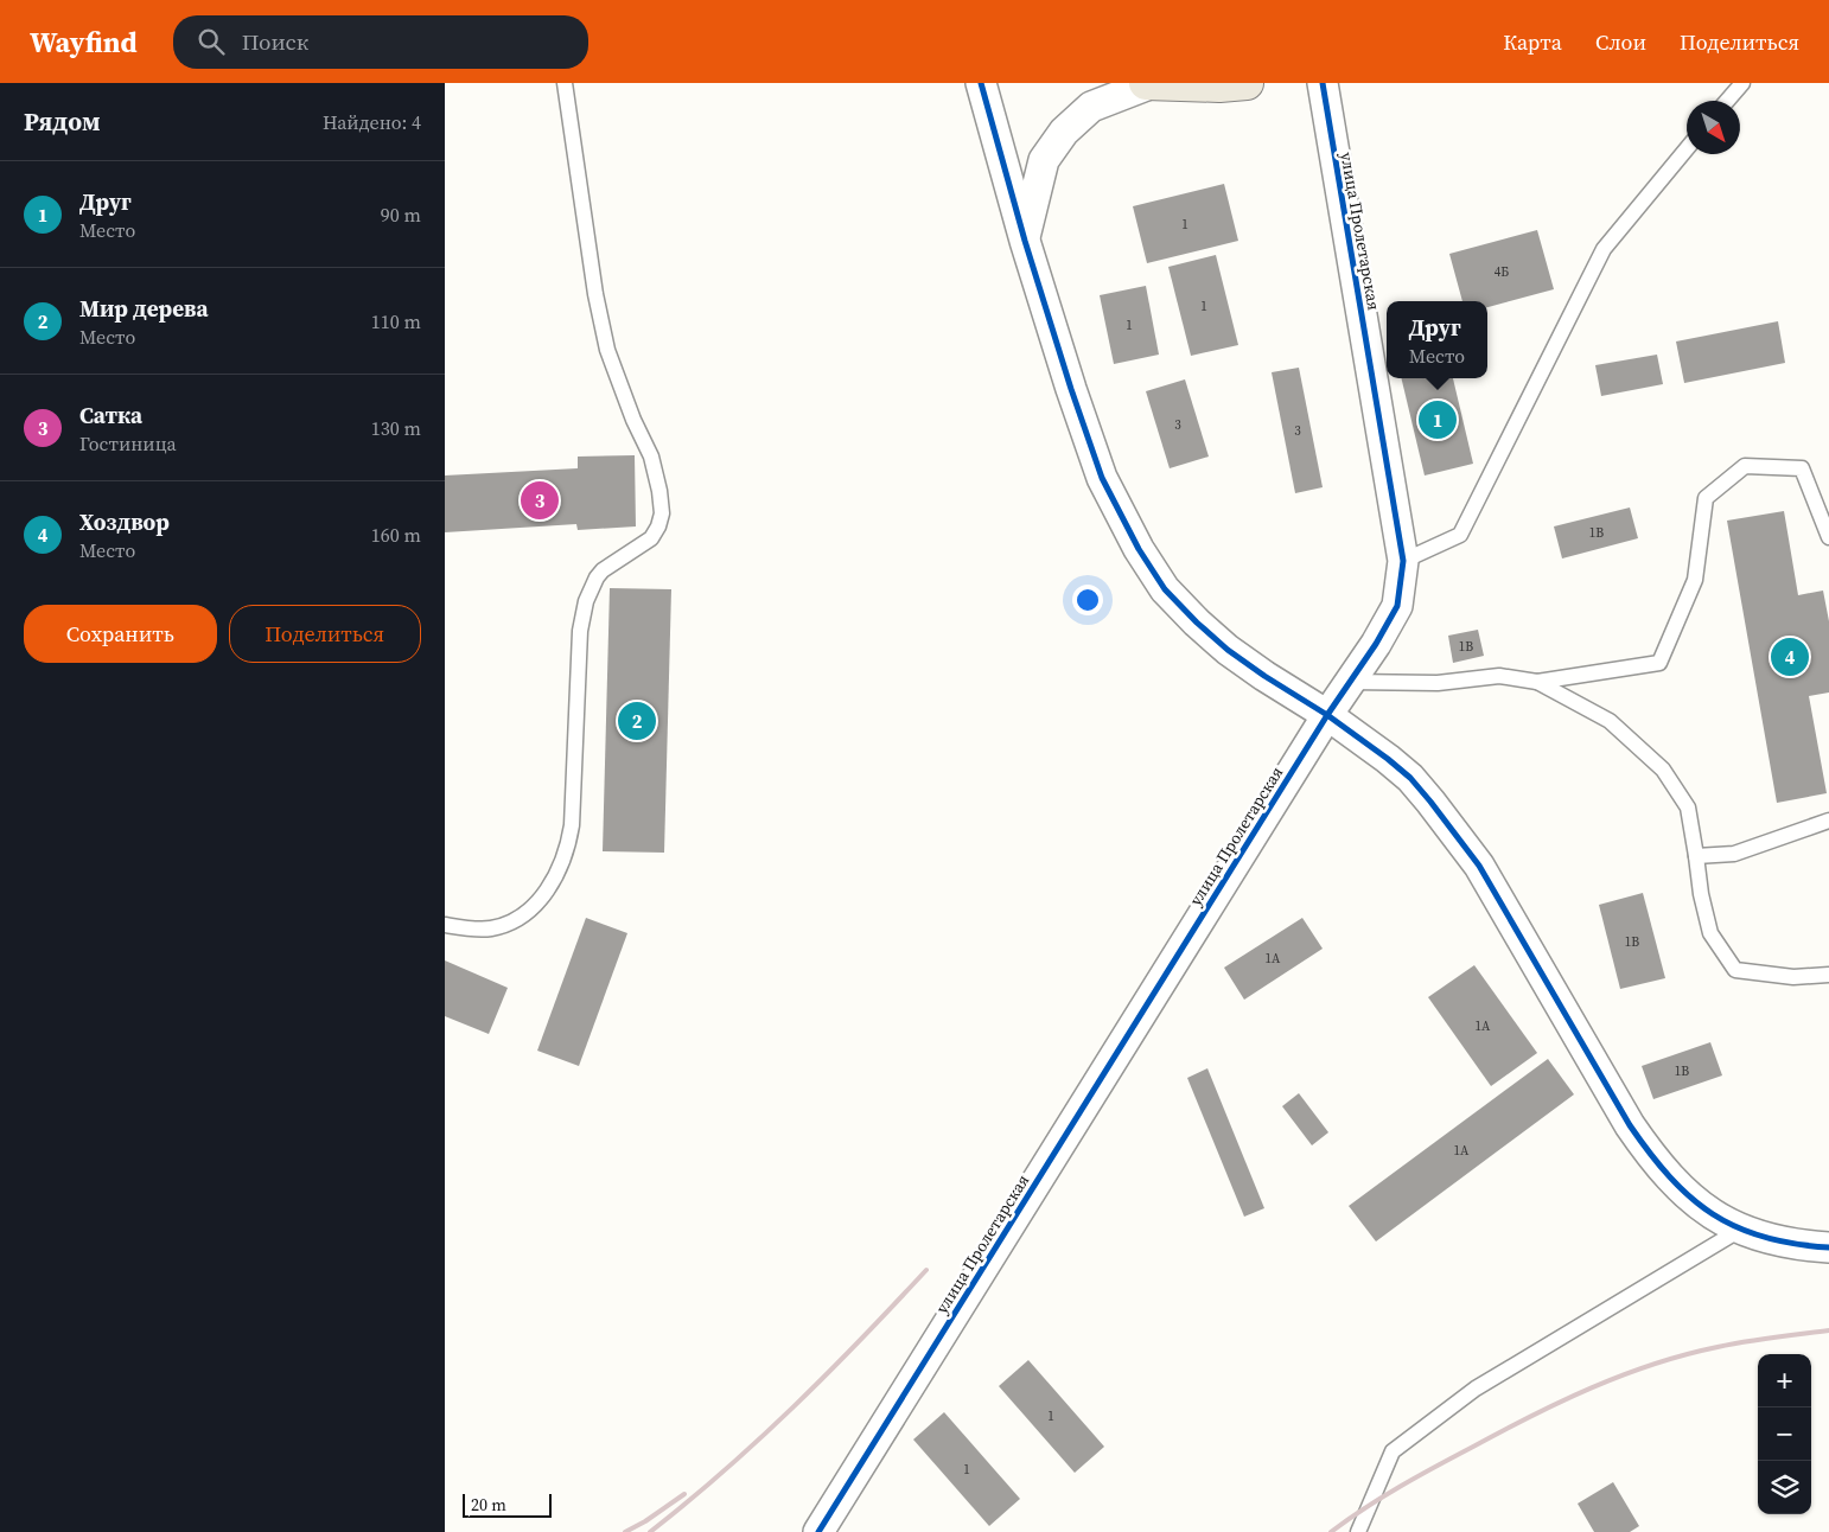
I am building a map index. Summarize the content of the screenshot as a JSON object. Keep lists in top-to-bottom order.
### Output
{
  "streets": {
    "street": ["улица Пролетарская"]
  },
  "house_numbers": [
    "1",
    "4Б",
    "1",
    "1",
    "3",
    "3",
    "1В",
    "1В",
    "1В",
    "1А",
    "1А",
    "1В",
    "1А",
    "1",
    "1"
  ],
  "scale_bar": "20 m",
  "north": "bottom right",
  "page": {
    "header": "Wayfind",
    "search": "Поиск",
    "nav": ["Карта", "Слои", "Поделиться"],
    "heading": ["Рядом", "Найдено: 4"],
    "list": [
      {
        "mark": "1",
        "name": "Друг",
        "note": "Место",
        "value": "90 m"
      },
      {
        "mark": "2",
        "name": "Мир дерева",
        "note": "Место",
        "value": "110 m"
      },
      {
        "mark": "3",
        "name": "Сатка",
        "note": "Гостиница",
        "value": "130 m"
      },
      {
        "mark": "4",
        "name": "Хоздвор",
        "note": "Место",
        "value": "160 m"
      }
    ],
    "popup": ["Друг", "Место"],
    "pins": [
      "1",
      "3",
      "4",
      "2"
    ],
    "buttons": ["Сохранить", "Поделиться"],
    "map_buttons": ["+", "−"],
    "scale": "20 m"
  }
}
